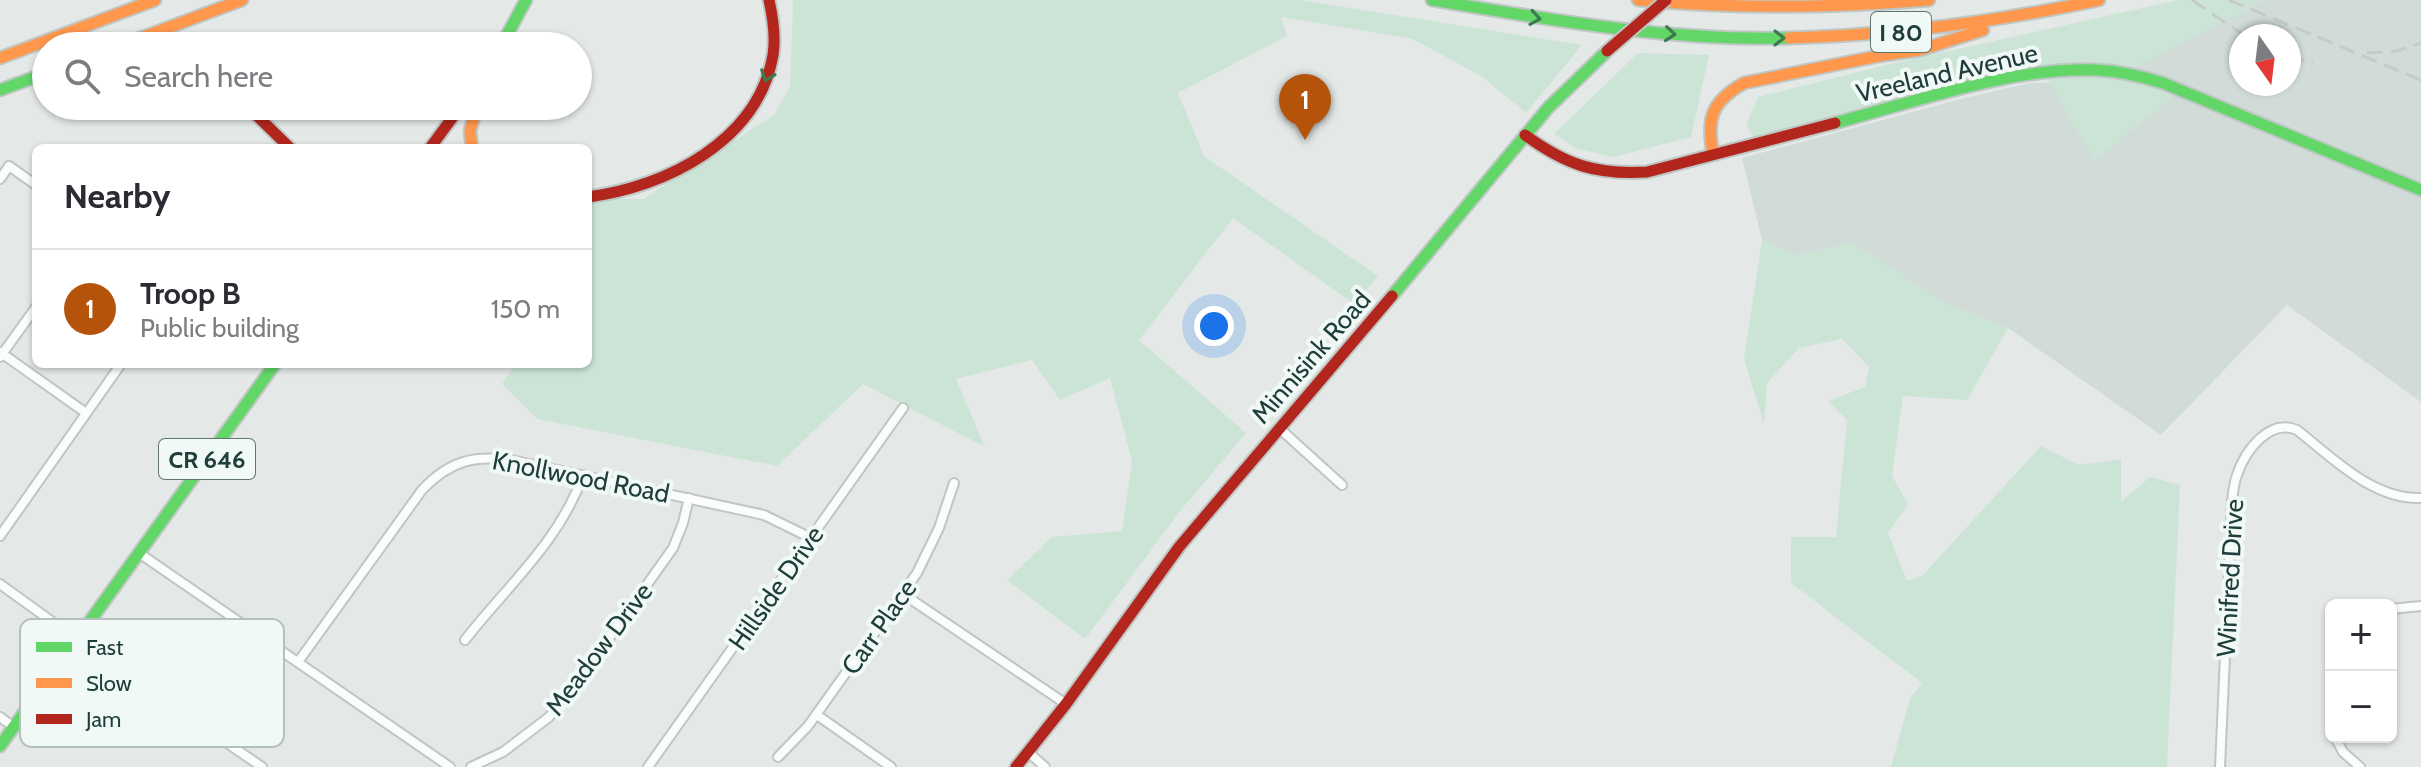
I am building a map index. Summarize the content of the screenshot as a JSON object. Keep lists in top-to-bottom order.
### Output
{
  "streets": {
    "main road": [
      "I 80",
      "Vreeland Avenue",
      "Minnisink Road",
      "CR 646"
    ],
    "street": [
      "Knollwood Road",
      "Winifred Drive",
      "Hillside Drive",
      "Carr Place",
      "Meadow Drive"
    ]
  },
  "crossings": [
    ["Vreeland Avenue", "Minnisink Road"],
    ["Knollwood Road", "Hillside Drive"],
    ["Knollwood Road", "Meadow Drive"]
  ],
  "legend": ["Fast", "Slow", "Jam"],
  "north": "bottom",
  "page": {
    "search": "Search here",
    "pins": "1",
    "heading": "Nearby",
    "list": [
      {
        "mark": "1",
        "name": "Troop B",
        "note": "Public building",
        "value": "150 m"
      }
    ],
    "map_buttons": ["+", "−"]
  }
}
